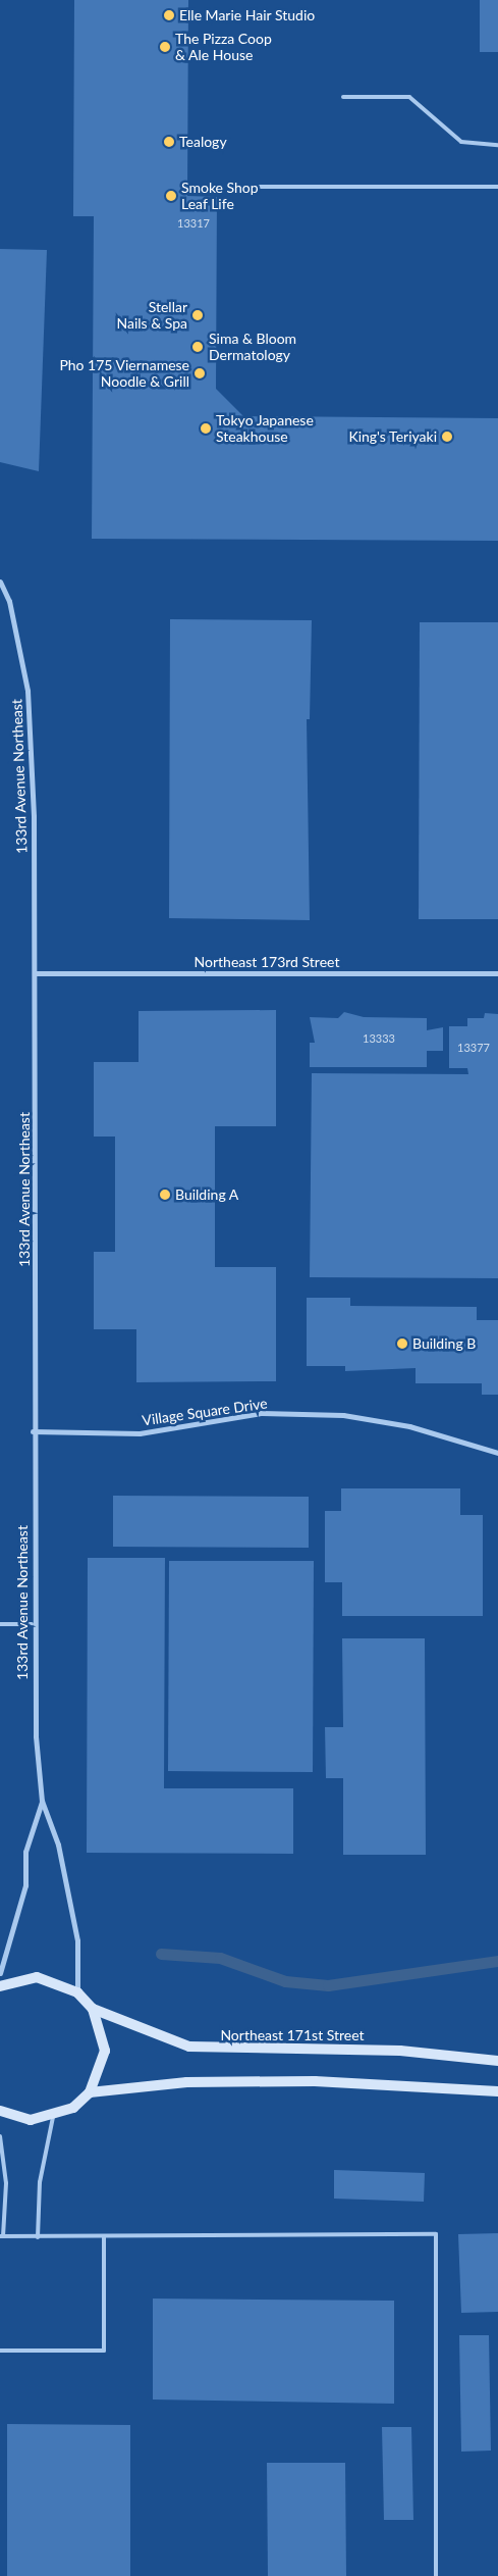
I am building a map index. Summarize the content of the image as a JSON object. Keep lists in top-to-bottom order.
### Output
{
  "streets": {
    "main road": ["Northeast 171st Street"],
    "street": ["133rd Avenue Northeast", "Northeast 173rd Street", "Village Square Drive"]
  },
  "crossings": [
    ["133rd Avenue Northeast", "Northeast 173rd Street"],
    ["133rd Avenue Northeast", "Village Square Drive"]
  ],
  "places": [
    "Elle Marie Hair Studio",
    "The Pizza Coop & Ale House",
    "Tealogy",
    "Smoke Shop Leaf Life",
    "Stellar Nails & Spa",
    "Sima & Bloom Dermatology",
    "Pho 175 Viernamese Noodle & Grill",
    "Tokyo Japanese Steakhouse",
    "King's Teriyaki",
    "Building A",
    "Building B"
  ],
  "house_numbers": ["13317", "13333", "13377"]
}
